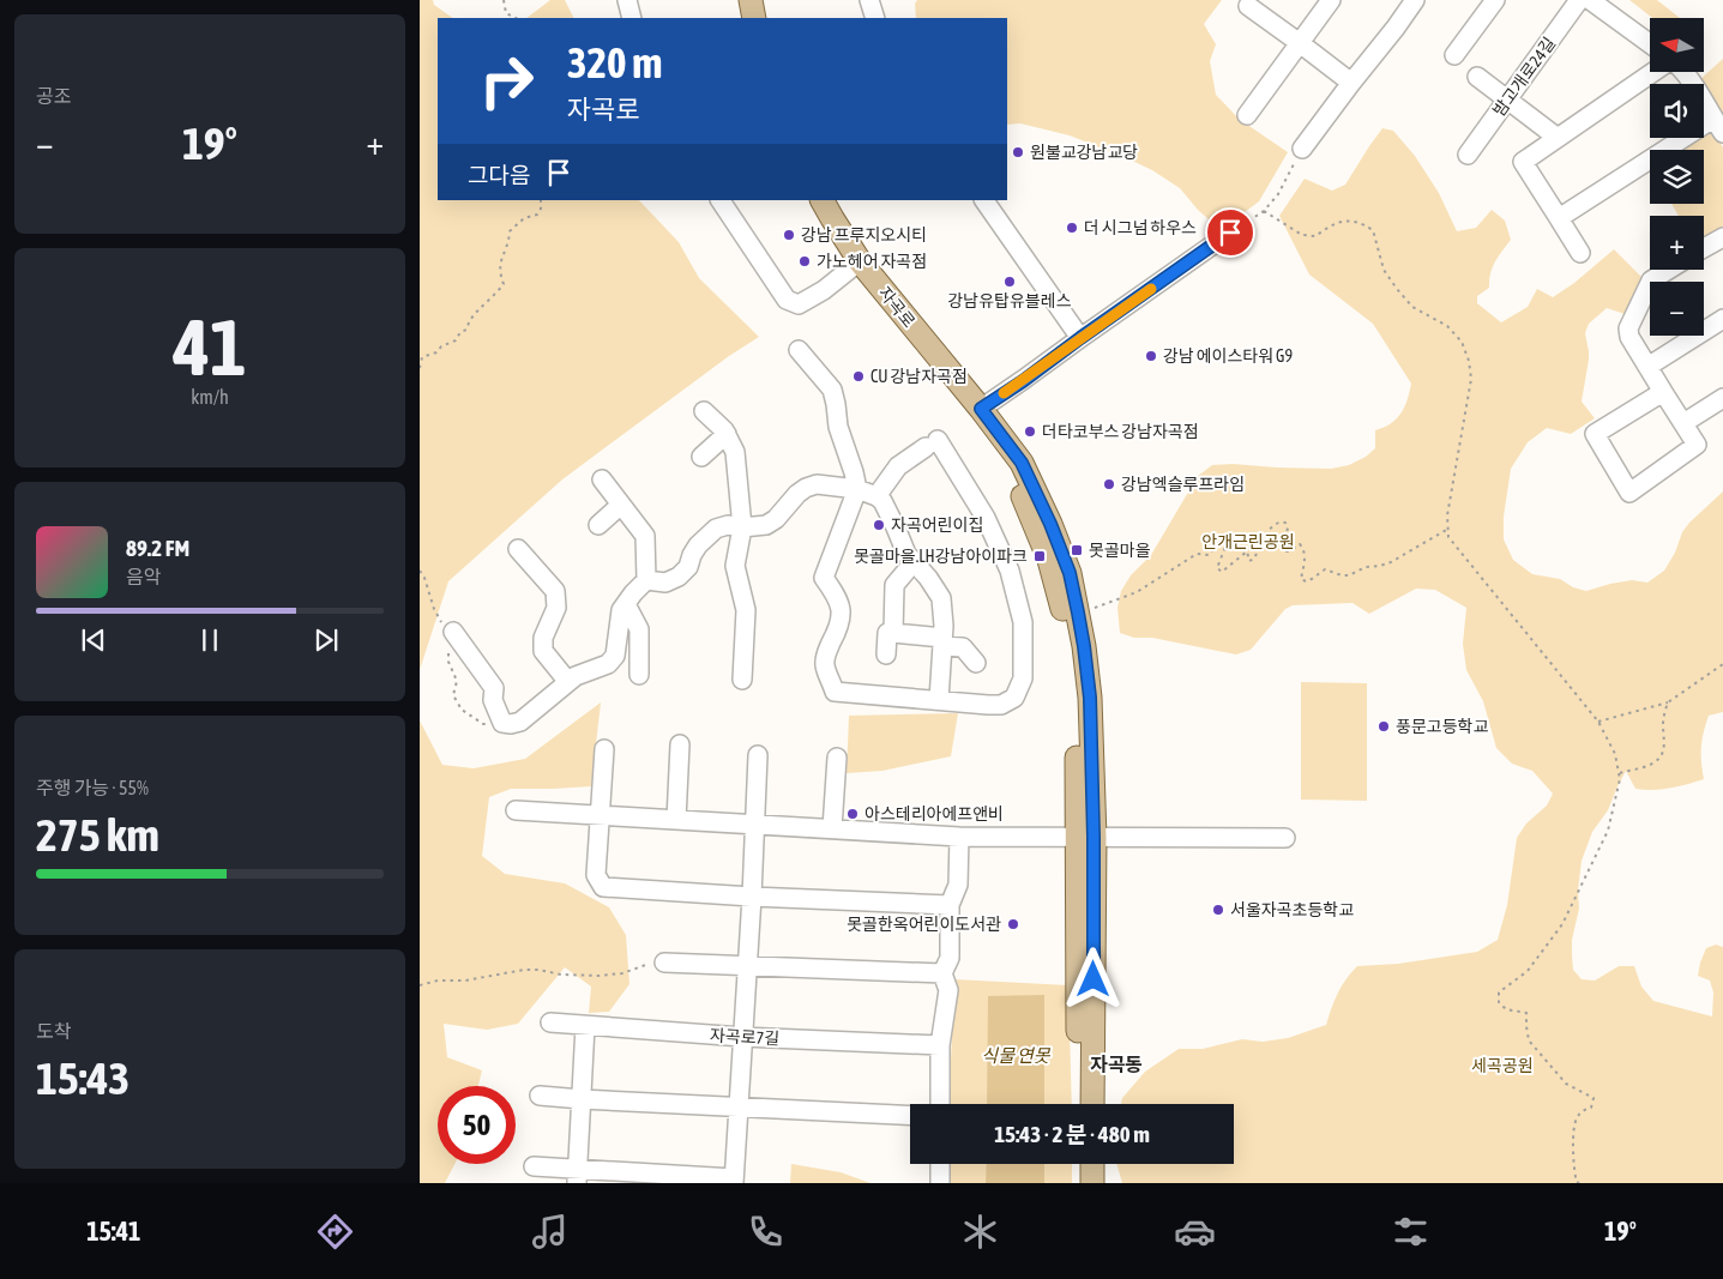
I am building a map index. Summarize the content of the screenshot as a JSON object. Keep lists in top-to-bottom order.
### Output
{
  "streets": {
    "main road": ["자곡로"],
    "street": ["밤고개로24길", "자곡로7길"]
  },
  "districts": ["자곡동"],
  "water": ["식물 연못"],
  "parks": ["안개근린공원", "세곡공원"],
  "places": {
    "other": [
      "원불교강남교당",
      "더 시그넘 하우스",
      "강남 프루지오시티",
      "가노헤어 자곡점",
      "강남유탑유블레스",
      "강남 에이스타워 G9",
      "CU 강남자곡점",
      "더타코부스 강남자곡점",
      "강남엑슬루프라임",
      "자곡어린이집",
      "풍문고등학교",
      "아스테리아에프앤비",
      "서울자곡초등학교",
      "못골한옥어린이도서관"
    ],
    "transit": ["못골마을", "못골마을.LH강남아이파크"]
  },
  "north": "left",
  "page": {
    "tile": [
      "공조",
      ["41", "km/h"],
      ["주행 가능 · 55%", "275 km"],
      ["도착", "15:43"]
    ],
    "map_buttons": ["+", "−"],
    "turn": ["320 m", "자곡로"],
    "heat": ["−", "19°", "+"],
    "then": "그다음",
    "song": ["89.2 FM", "음악"],
    "limit": "50",
    "trip": "15:43 · 2 분 · 480 m",
    "tabs": ["15:41", "19°"]
  }
}
